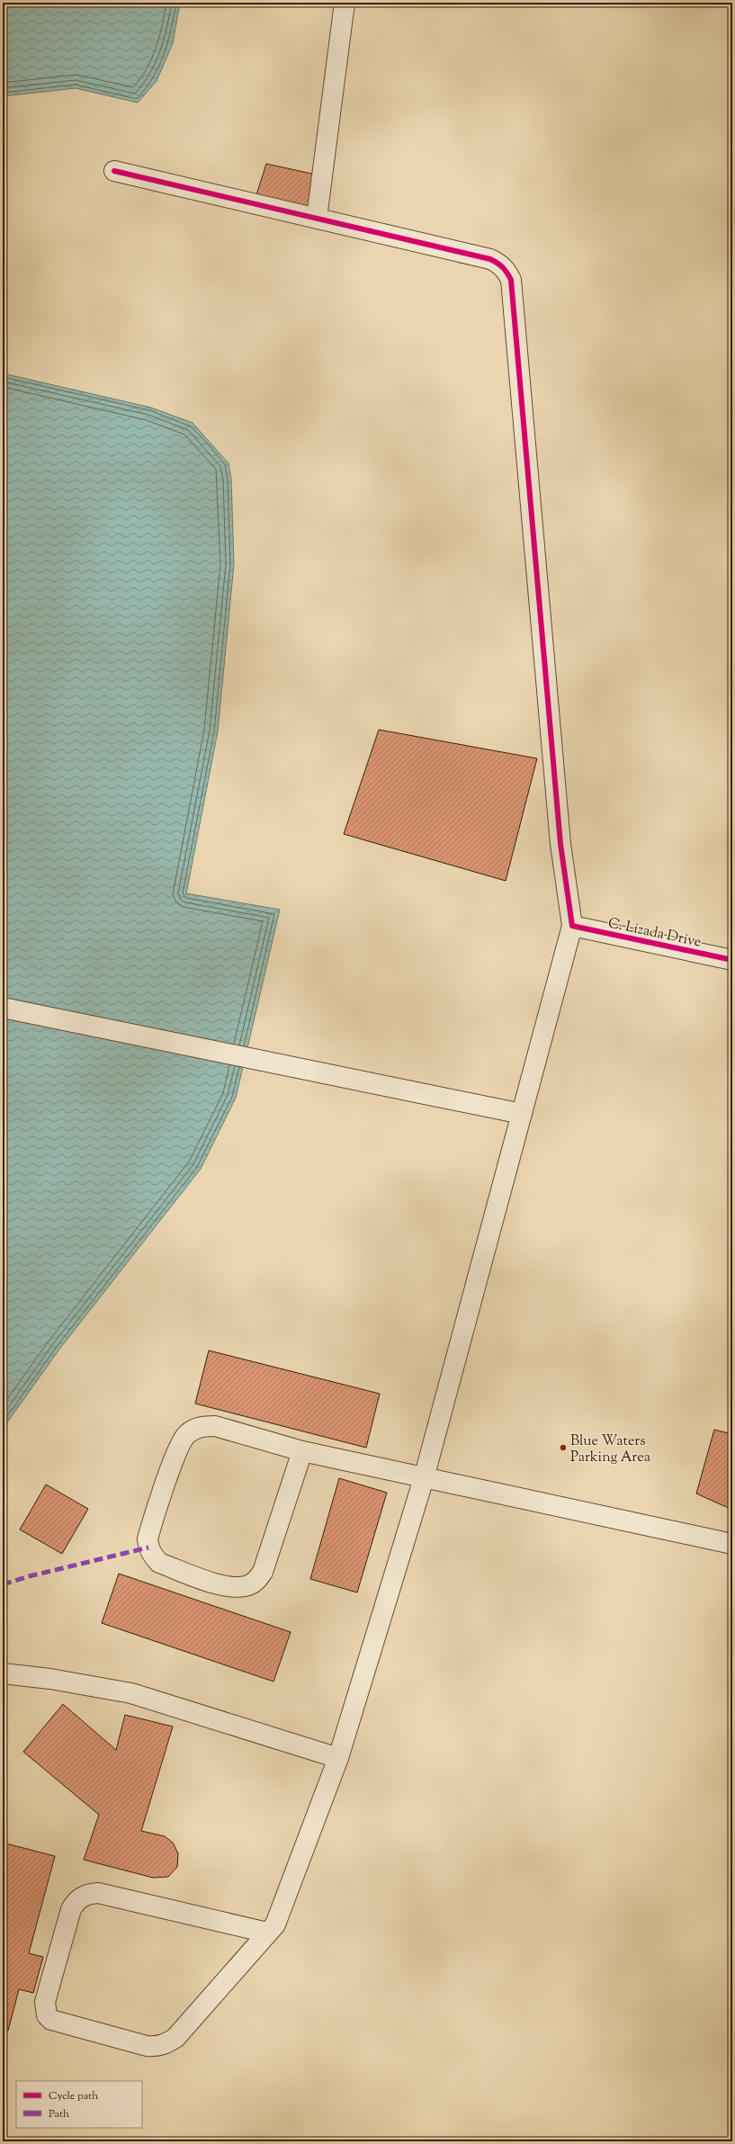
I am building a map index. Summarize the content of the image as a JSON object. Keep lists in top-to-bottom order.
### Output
{
  "streets": {
    "street": ["C. Lizada Drive"]
  },
  "places": ["Blue Waters Parking Area"],
  "legend": ["Cycle path", "Path"]
}
